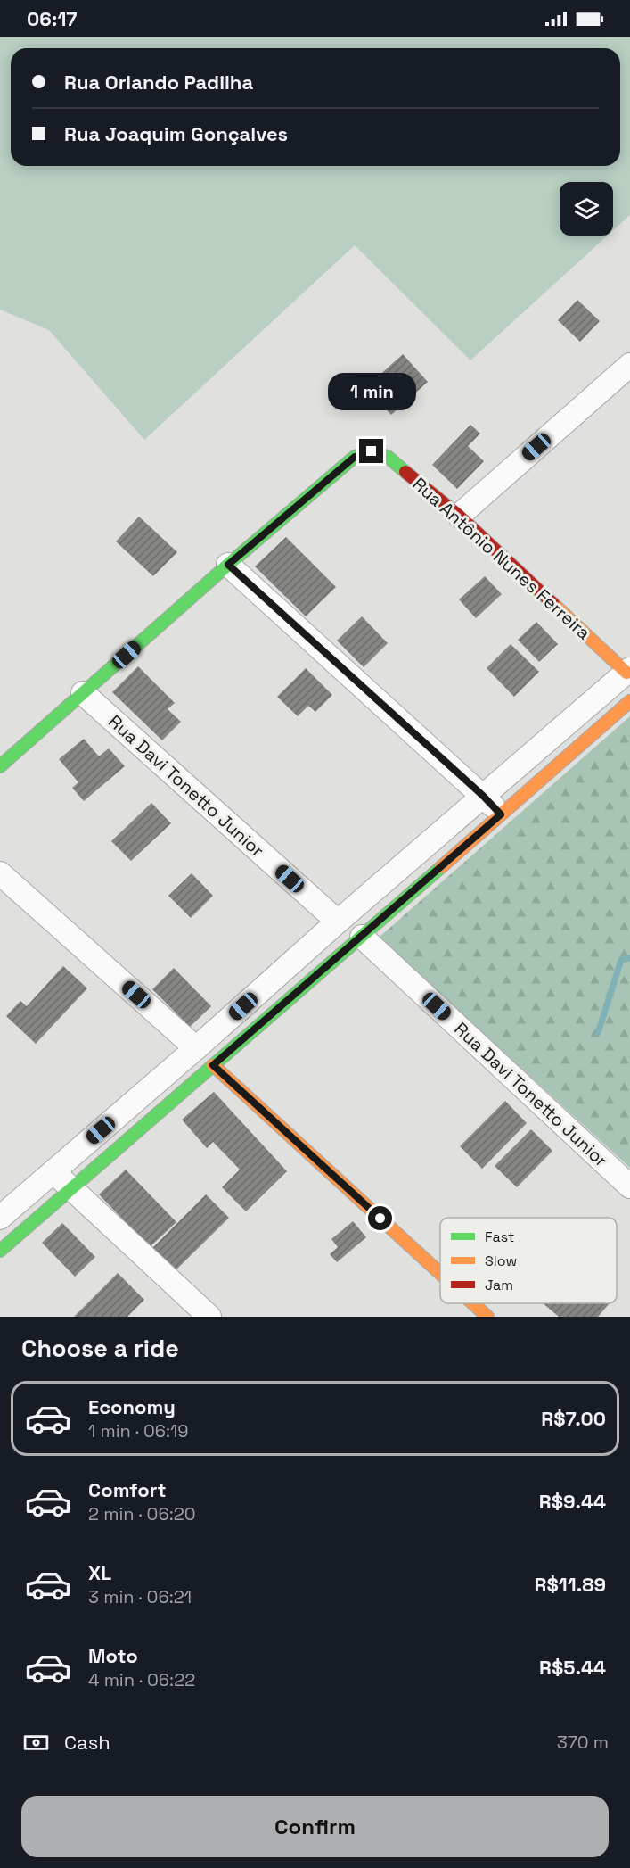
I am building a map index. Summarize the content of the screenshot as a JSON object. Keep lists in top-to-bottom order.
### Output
{
  "streets": {
    "street": ["Rua Antônio Nunes Ferreira", "Rua Davi Tonetto Junior"]
  },
  "legend": ["Fast", "Slow", "Jam"],
  "page": {
    "status": "06:17",
    "banner": ["Rua Orlando Padilha", "Rua Joaquim Gonçalves"],
    "bubble": "1 min",
    "heading": "Choose a ride",
    "list": [
      {
        "name": "Economy",
        "note": "1 min · 06:19",
        "value": "R$7.00"
      },
      {
        "name": "Comfort",
        "note": "2 min · 06:20",
        "value": "R$9.44"
      },
      {
        "name": "XL",
        "note": "3 min · 06:21",
        "value": "R$11.89"
      },
      {
        "name": "Moto",
        "note": "4 min · 06:22",
        "value": "R$5.44"
      }
    ],
    "pay": ["Cash", "370 m"],
    "buttons": "Confirm"
  }
}
